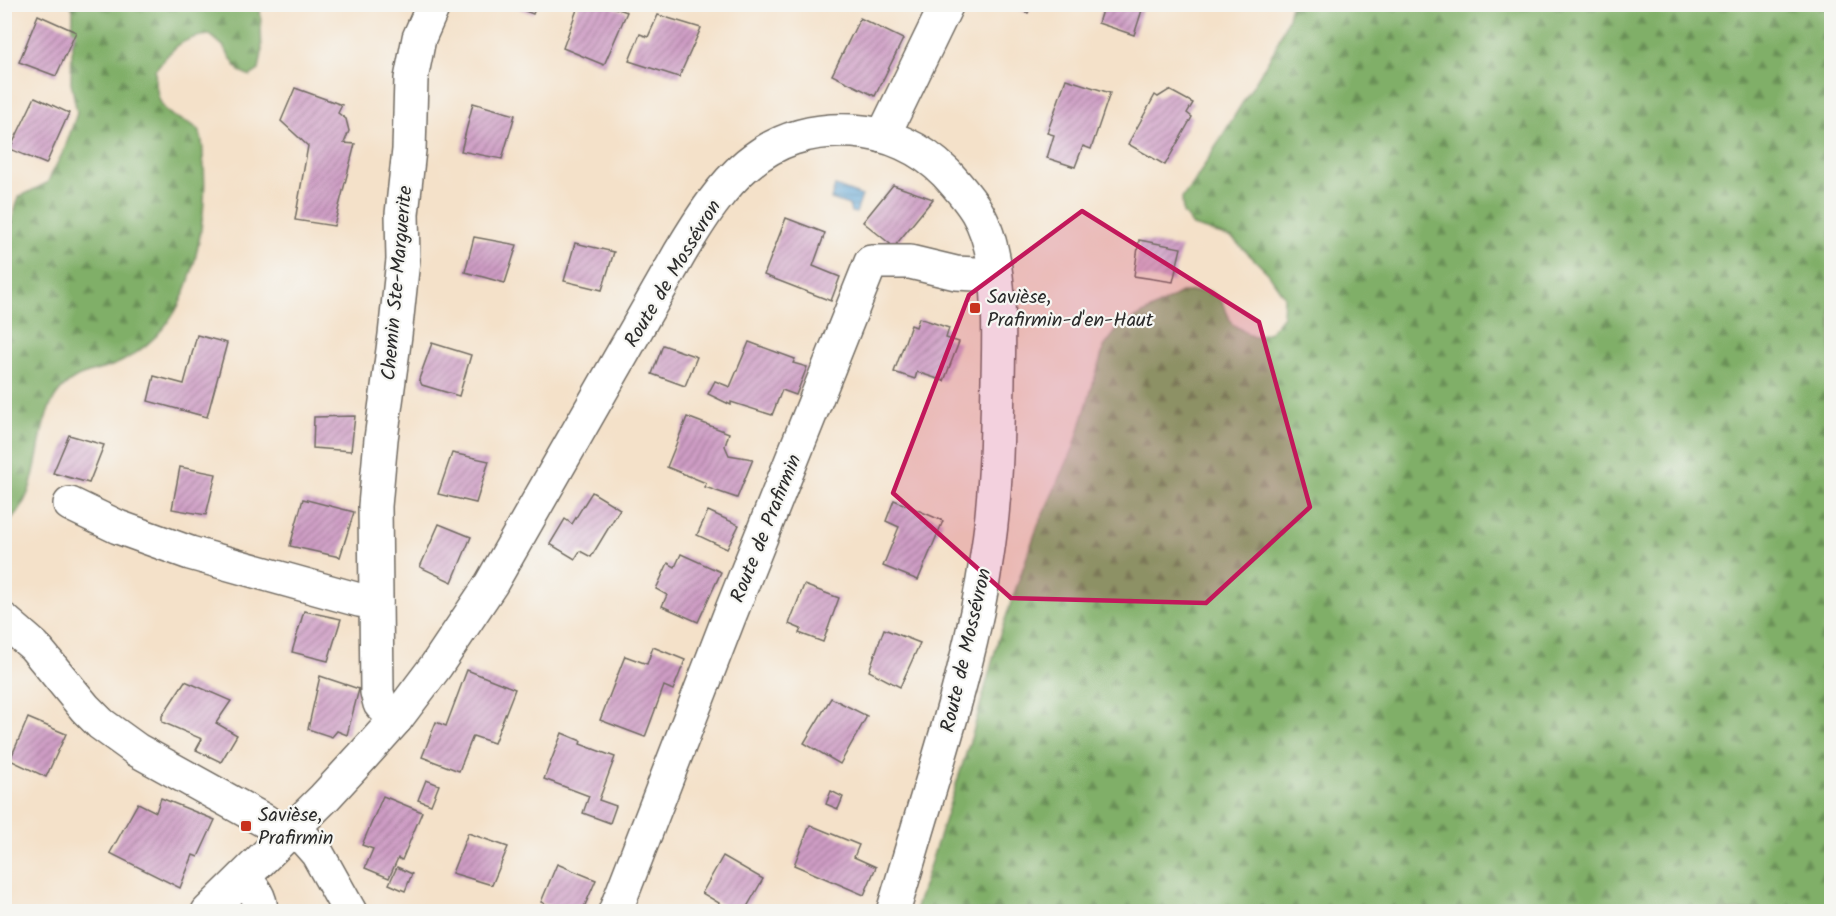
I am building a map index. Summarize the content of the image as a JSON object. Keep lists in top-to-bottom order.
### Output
{
  "streets": {
    "street": ["Route de Mossévron", "Chemin Ste-Marguerite", "Route de Prafirmin"]
  },
  "crossings": [
    ["Route de Mossévron", "Chemin Ste-Marguerite"],
    ["Route de Mossévron", "Route de Prafirmin"]
  ],
  "places": {
    "transit": ["Savièse, Prafirmin-d'en-Haut", "Savièse, Prafirmin"]
  }
}
